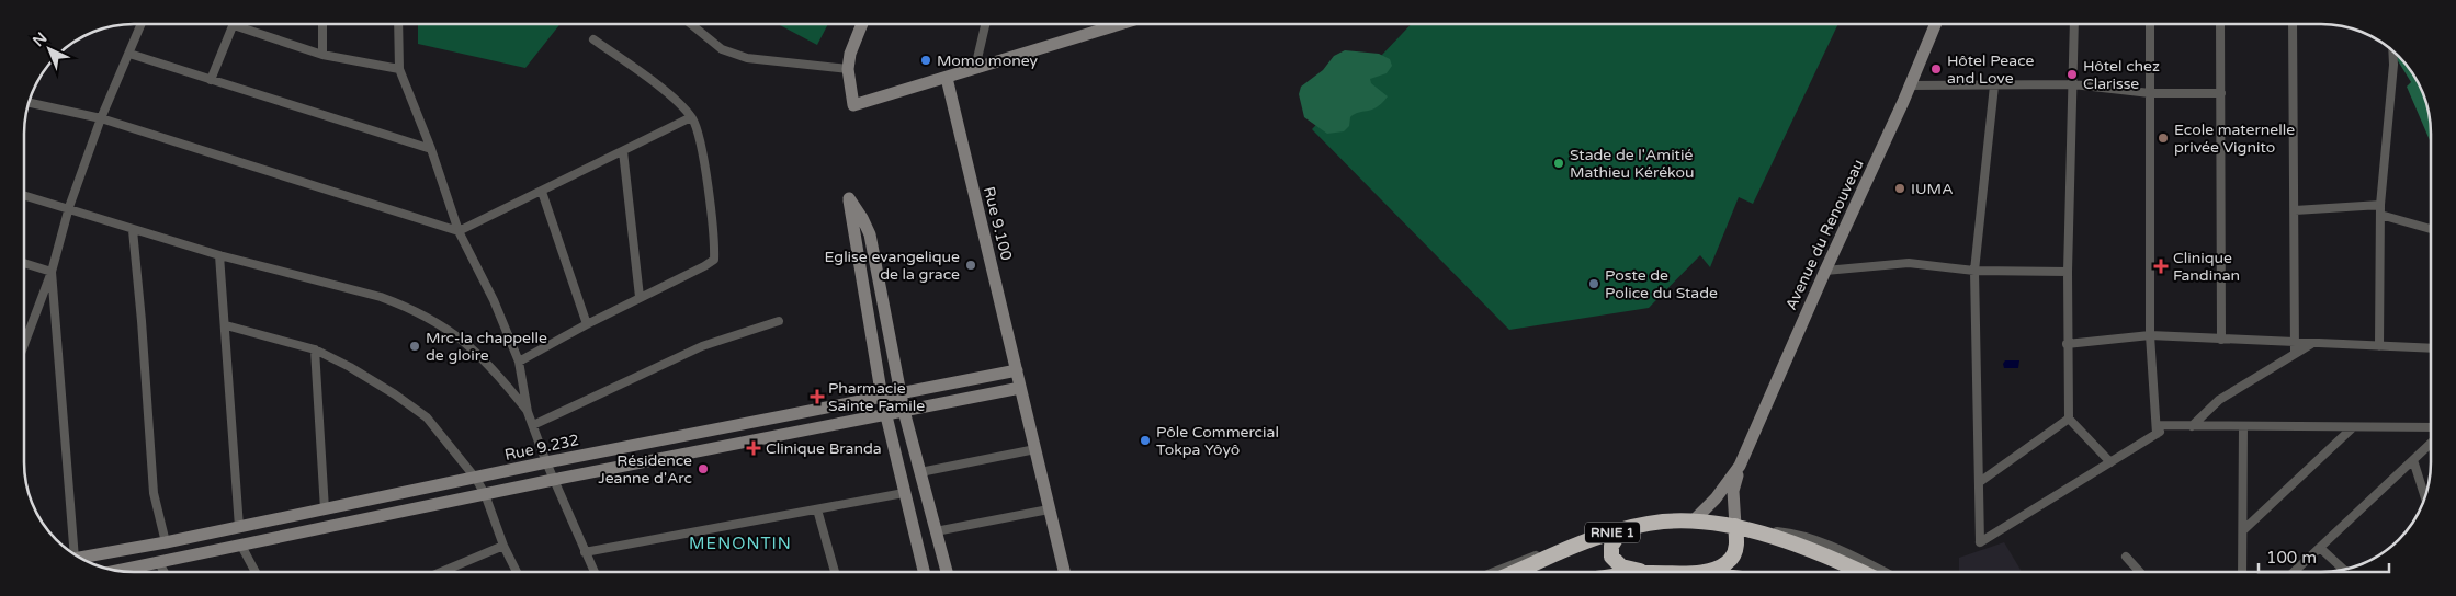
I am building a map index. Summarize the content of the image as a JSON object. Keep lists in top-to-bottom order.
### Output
{
  "streets": {
    "highway": ["RNIE 1"],
    "street": ["Rue 9.100", "Avenue du Renouveau", "Rue 9.232"]
  },
  "crossings": [
    ["Rue 9.100", "Rue 9.232"],
    ["Avenue du Renouveau", "RNIE 1"]
  ],
  "districts": ["MENONTIN"],
  "places": {
    "other": [
      "Momo money",
      "Hôtel Peace and Love",
      "Hôtel chez Clarisse",
      "Ecole maternelle privée Vignito",
      "Stade de l'Amitié Mathieu Kérékou",
      "IUMA",
      "Eglise evangelique de la grace",
      "Poste de Police du Stade",
      "Mrc-la chappelle de gloire",
      "Pôle Commercial Tokpa Yôyô",
      "Résidence Jeanne d'Arc"
    ],
    "health": ["Clinique Fandinan", "Pharmacie Sainte Famile", "Clinique Branda"]
  },
  "scale_bar": "100 m",
  "north": "top left"
}
